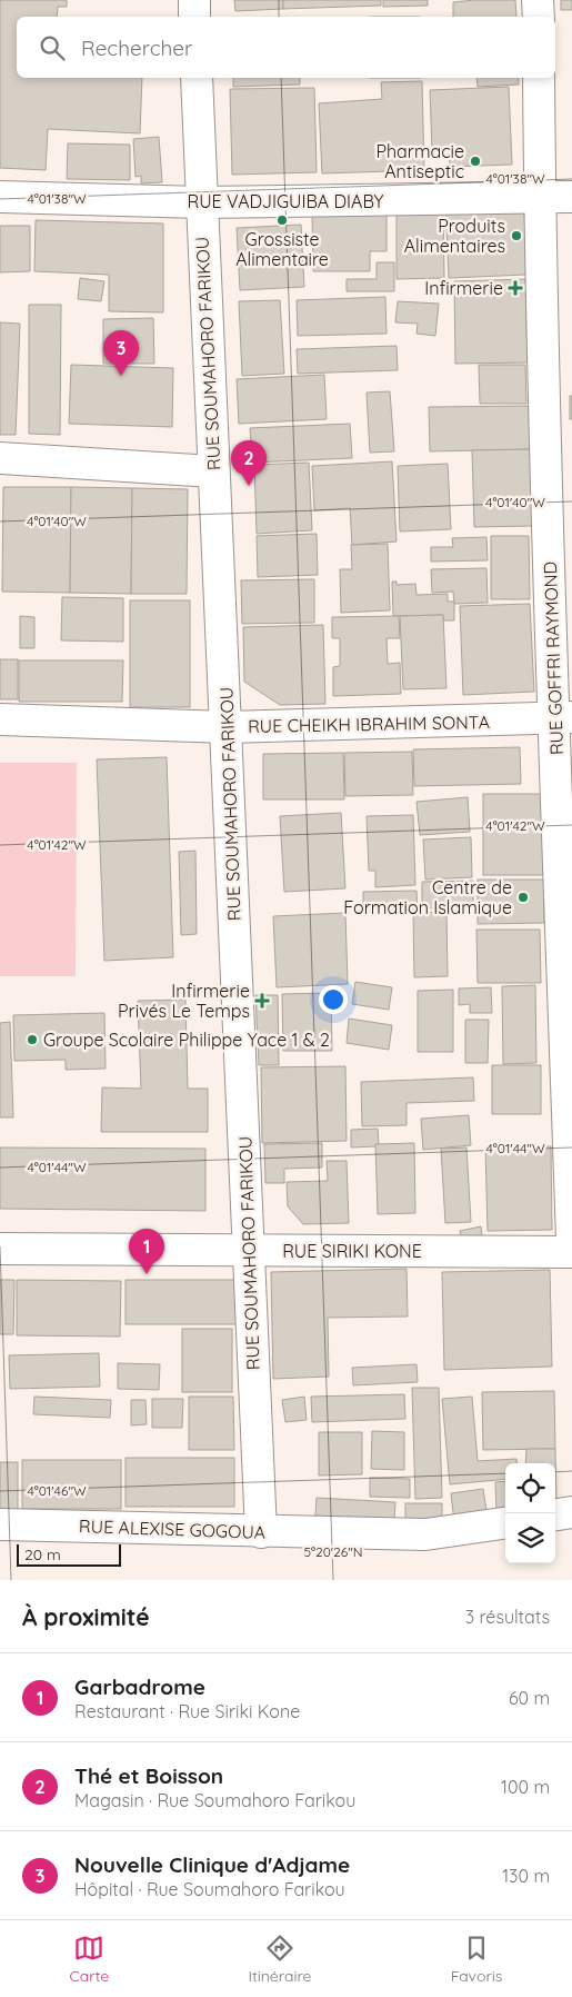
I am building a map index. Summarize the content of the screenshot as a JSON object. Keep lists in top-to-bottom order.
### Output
{
  "streets": {
    "street": [
      "RUE VADJIGUIBA DIABY",
      "RUE SOUMAHORO FARIKOU",
      "RUE GOFFRI RAYMOND",
      "RUE CHEIKH IBRAHIM SONTA",
      "RUE SIRIKI KONE",
      "RUE ALEXISE GOGOUA"
    ]
  },
  "crossings": [
    ["RUE VADJIGUIBA DIABY", "RUE SOUMAHORO FARIKOU"],
    ["RUE VADJIGUIBA DIABY", "RUE GOFFRI RAYMOND"],
    ["RUE SOUMAHORO FARIKOU", "RUE CHEIKH IBRAHIM SONTA"],
    ["RUE SOUMAHORO FARIKOU", "RUE SIRIKI KONE"],
    ["RUE SOUMAHORO FARIKOU", "RUE ALEXISE GOGOUA"],
    ["RUE GOFFRI RAYMOND", "RUE CHEIKH IBRAHIM SONTA"]
  ],
  "places": {
    "other": [
      "Pharmacie Antiseptic",
      "Grossiste Alimentaire",
      "Produits Alimentaires",
      "Centre de Formation Islamique",
      "Groupe Scolaire Philippe Yace 1 & 2"
    ],
    "health": ["Infirmerie", "Infirmerie Privés Le Temps"]
  },
  "scale_bar": "20 m",
  "page": {
    "search": "Rechercher",
    "pins": ["3", "2", "1"],
    "scale": "20 m",
    "heading": ["À proximité", "3 résultats"],
    "list": [
      {
        "mark": "1",
        "name": "Garbadrome",
        "note": "Restaurant · Rue Siriki Kone",
        "value": "60 m"
      },
      {
        "mark": "2",
        "name": "Thé et Boisson",
        "note": "Magasin · Rue Soumahoro Farikou",
        "value": "100 m"
      },
      {
        "mark": "3",
        "name": "Nouvelle Clinique d'Adjame",
        "note": "Hôpital · Rue Soumahoro Farikou",
        "value": "130 m"
      }
    ],
    "nav": ["Carte", "Itinéraire", "Favoris"]
  },
  "coordinates": [
    "4°01'38\"W",
    "4°01'40\"W",
    "4°01'42\"W",
    "4°01'44\"W",
    "4°01'46\"W",
    "5°20'26\"N"
  ]
}
